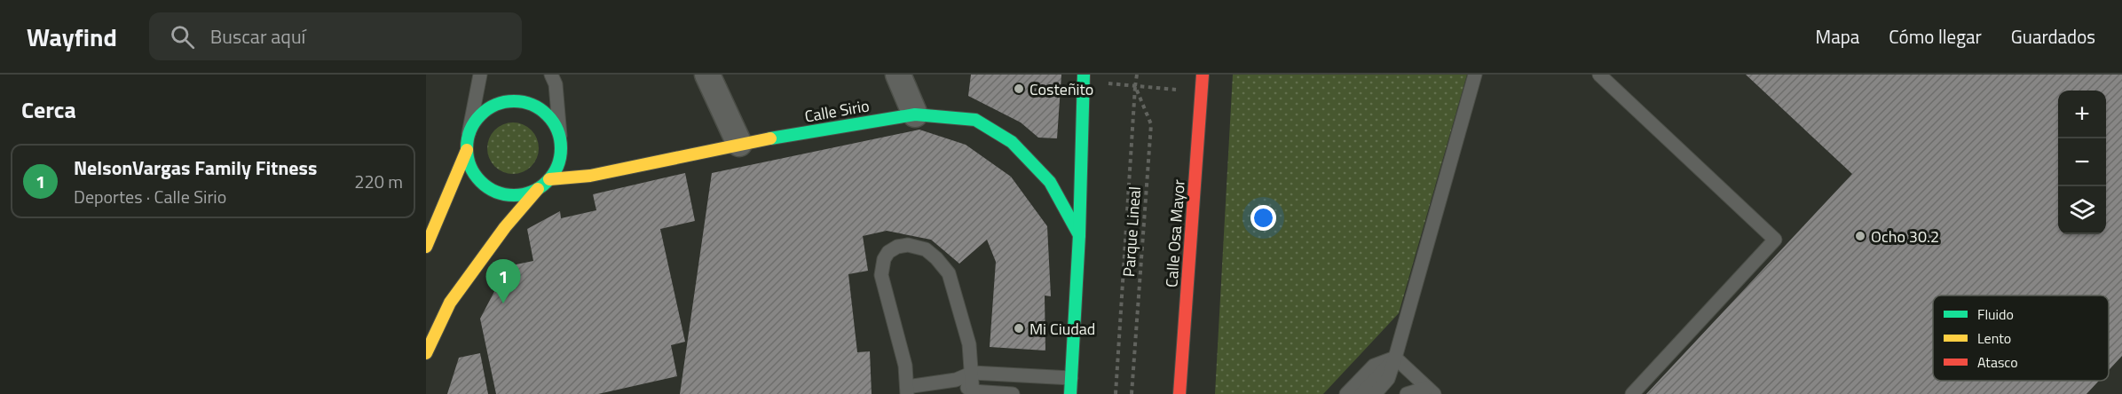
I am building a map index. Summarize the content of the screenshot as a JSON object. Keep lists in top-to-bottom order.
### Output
{
  "streets": {
    "street": ["Calle Sirio", "Calle Osa Mayor"],
    "path": ["Parque Lineal"]
  },
  "places": ["Costeñito", "Ocho 30.2", "Mi Ciudad"],
  "legend": ["Fluido", "Lento", "Atasco"],
  "page": {
    "header": "Wayfind",
    "search": "Buscar aquí",
    "nav": ["Mapa", "Cómo llegar", "Guardados"],
    "heading": "Cerca",
    "map_buttons": ["+", "−"],
    "list": [
      {
        "mark": "1",
        "name": "NelsonVargas Family Fitness",
        "note": "Deportes · Calle Sirio",
        "value": "220 m"
      }
    ],
    "pins": "1"
  }
}
